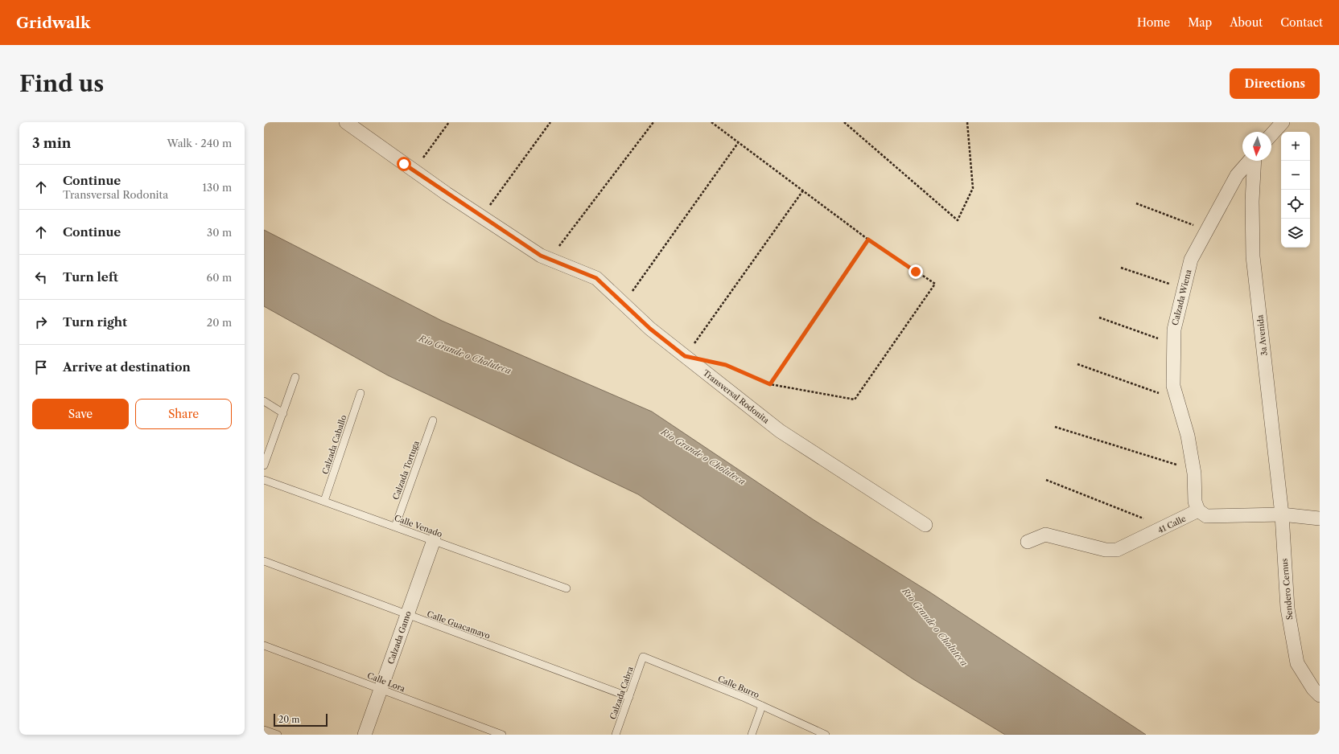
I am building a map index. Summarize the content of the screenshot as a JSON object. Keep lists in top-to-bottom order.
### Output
{
  "streets": {
    "street": [
      "Calzada Wiena",
      "3a Avenida",
      "Transversal Rodonita",
      "41 Calle",
      "Sendero Cernus",
      "Calzada Gamo"
    ],
    "lane": [
      "Calzada Caballo",
      "Calzada Tortuga",
      "Calle Venado",
      "Calle Guacamayo",
      "Calle Lora",
      "Calle Burro",
      "Calzada Cabra"
    ]
  },
  "crossings": [
    ["Calzada Wiena", "41 Calle"],
    ["3a Avenida", "Sendero Cernus"],
    ["Calzada Caballo", "Calle Venado"],
    ["Calzada Tortuga", "Calle Venado"],
    ["Calle Venado", "Calzada Gamo"],
    ["Calle Guacamayo", "Calzada Gamo"],
    ["Calle Guacamayo", "Calzada Cabra"],
    ["Calzada Gamo", "Calle Lora"],
    ["Calle Burro", "Calzada Cabra"]
  ],
  "water": ["Río Grande o Choluteca"],
  "scale_bar": "20 m",
  "north": "bottom",
  "page": {
    "header": "Gridwalk",
    "nav": [
      "Home",
      "Map",
      "About",
      "Contact"
    ],
    "buttons": [
      "Directions",
      ["Save", "Share"]
    ],
    "title": "Find us",
    "heading": ["3 min", "Walk · 240 m"],
    "map_buttons": ["+", "−"],
    "list": [
      ["Continue", "Transversal Rodonita", "130 m"],
      ["Continue", "30 m"],
      ["Turn left", "60 m"],
      ["Turn right", "20 m"],
      "Arrive at destination"
    ],
    "scale": "20 m"
  }
}
